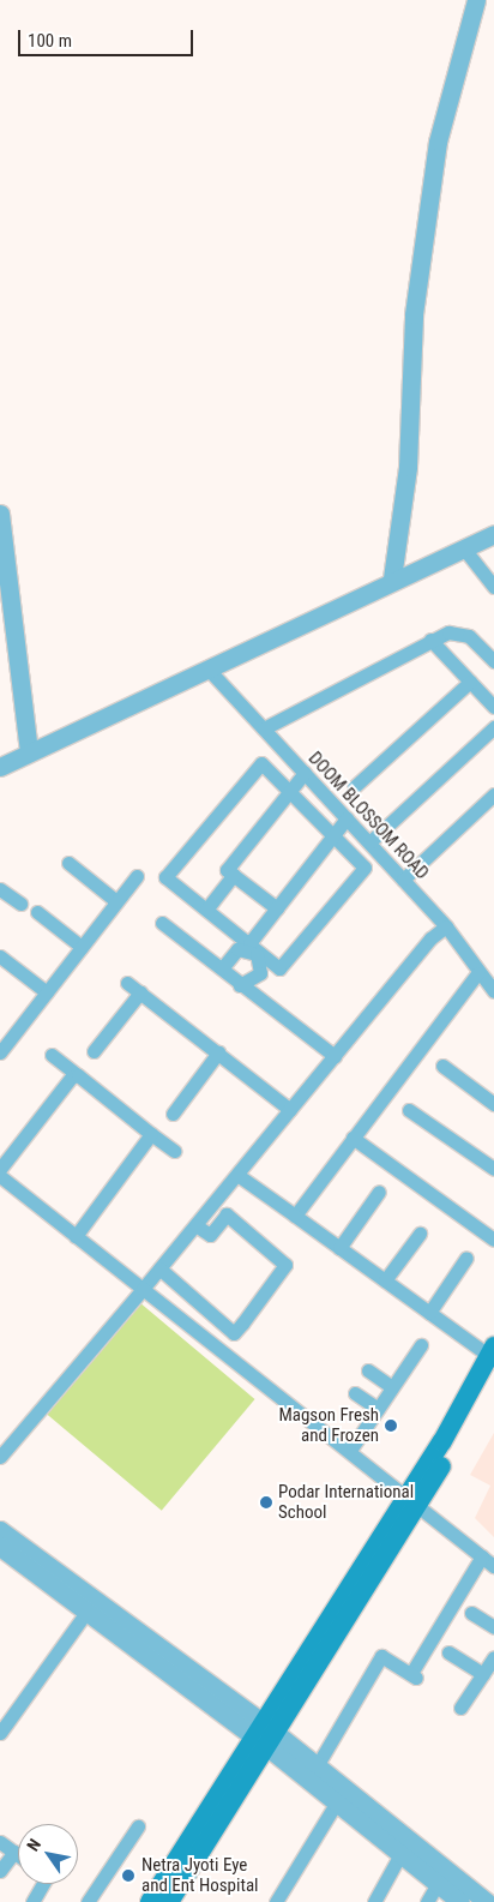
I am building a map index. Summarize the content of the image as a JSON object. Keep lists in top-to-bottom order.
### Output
{
  "streets": {
    "street": ["DOOM BLOSSOM ROAD"]
  },
  "places": ["Magson Fresh and Frozen", "Podar International School", "Netra Jyoti Eye and Ent Hospital"],
  "scale_bar": "100 m",
  "north": "top left"
}
